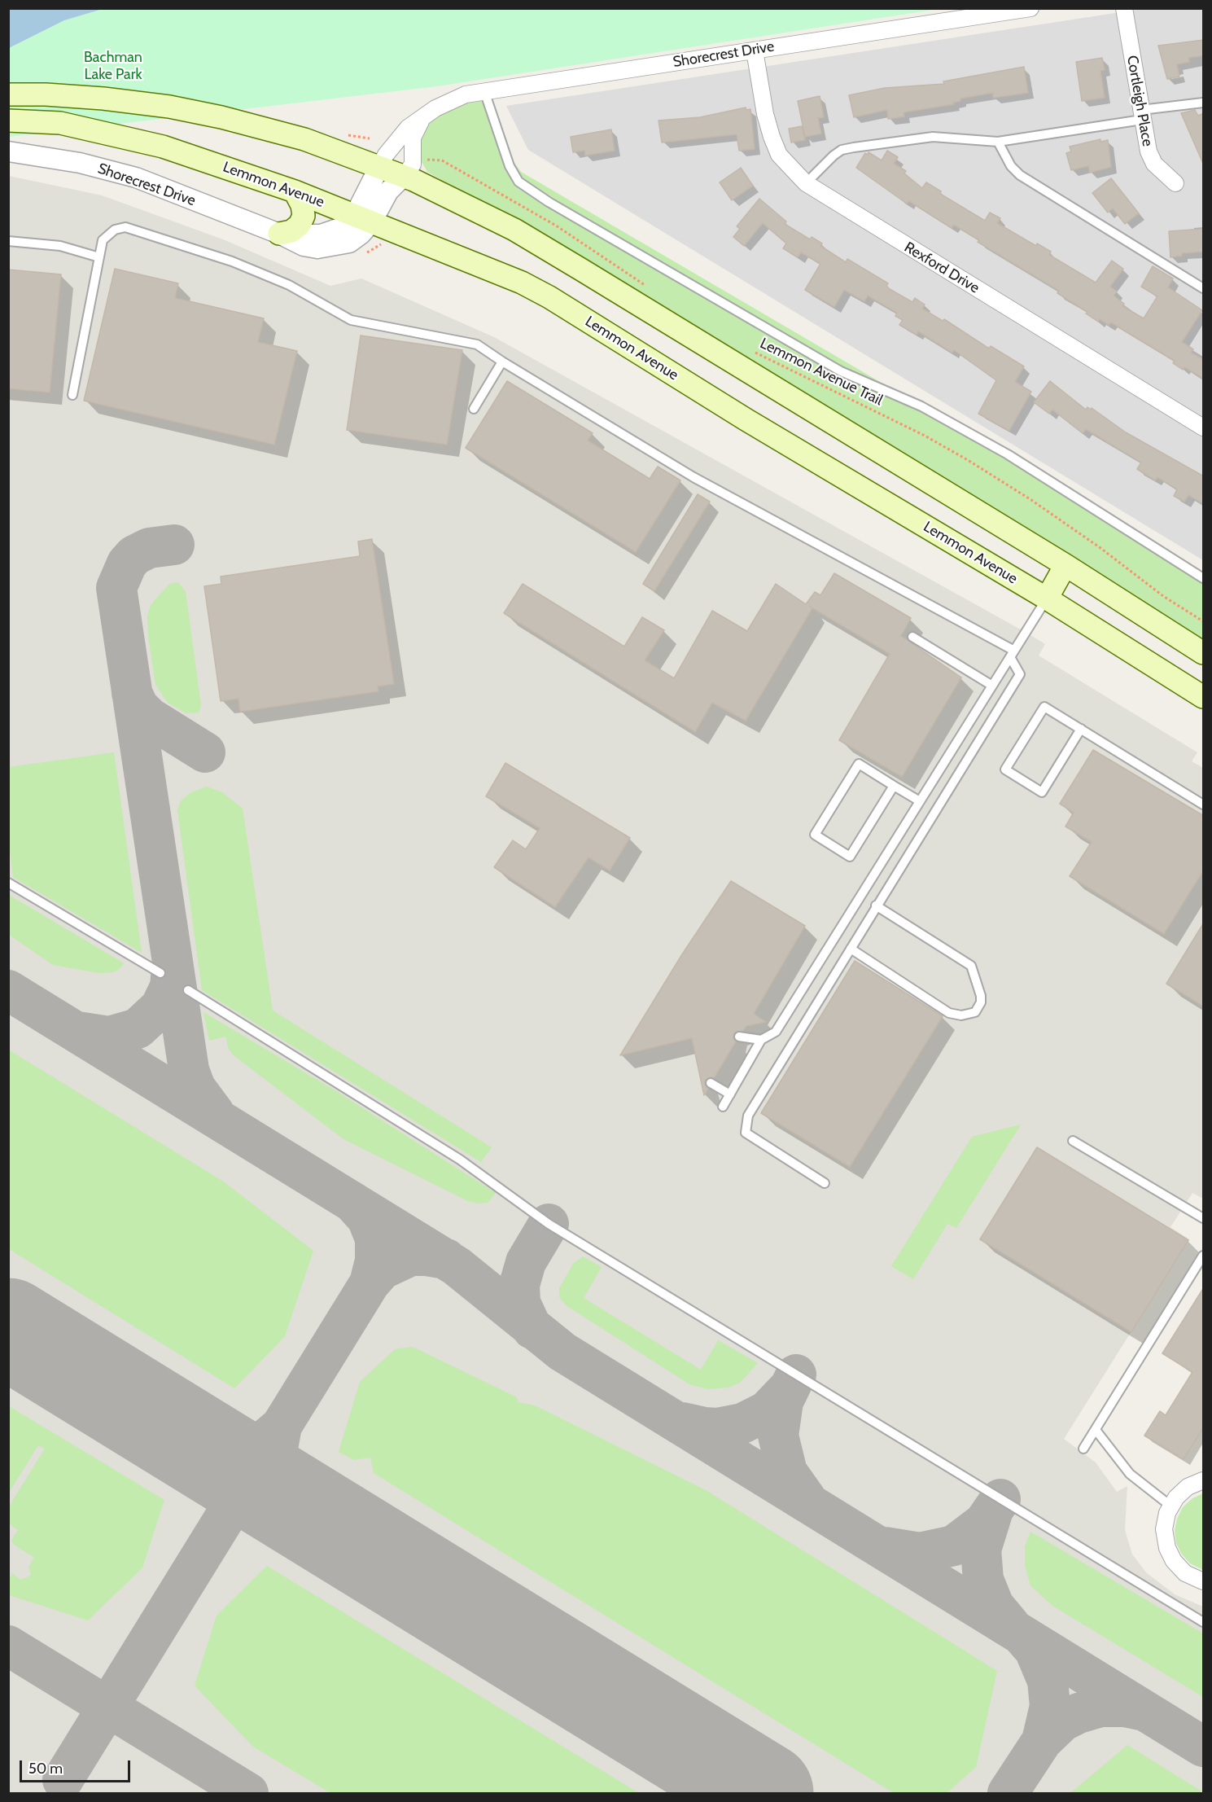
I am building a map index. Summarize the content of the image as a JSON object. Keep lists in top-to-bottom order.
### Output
{
  "streets": {
    "main road": ["Lemmon Avenue"],
    "street": ["Shorecrest Drive", "Cortleigh Place", "Rexford Drive"],
    "path": ["Lemmon Avenue Trail"]
  },
  "crossings": [
    ["Shorecrest Drive", "Lemmon Avenue"],
    ["Shorecrest Drive", "Rexford Drive"]
  ],
  "parks": ["Bachman Lake Park"],
  "scale_bar": "50 m"
}
